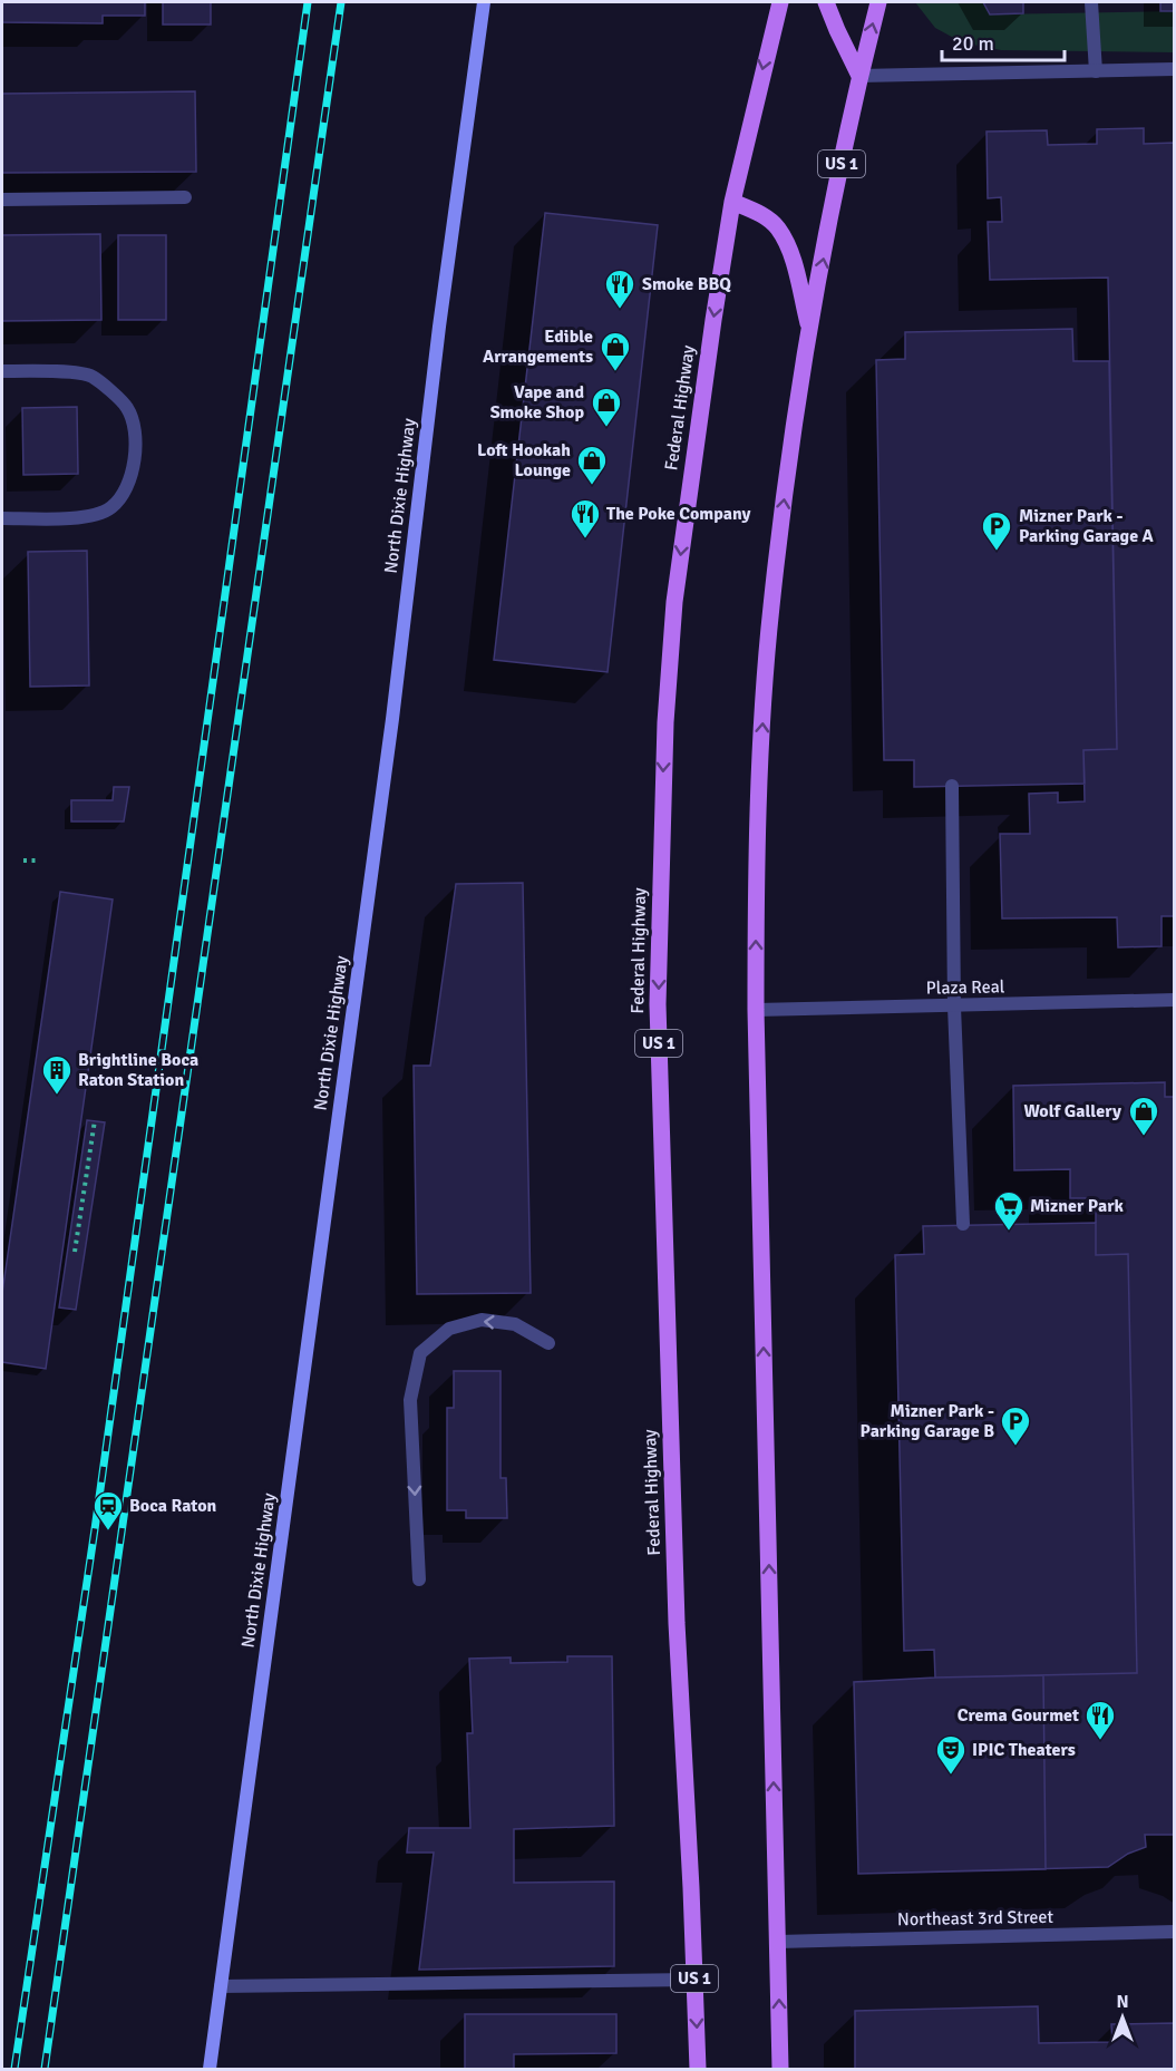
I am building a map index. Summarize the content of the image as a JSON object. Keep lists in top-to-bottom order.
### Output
{
  "streets": {
    "main road": ["US 1", "Federal Highway", "North Dixie Highway"],
    "street": ["Plaza Real", "Northeast 3rd Street"]
  },
  "crossings": [
    ["US 1", "Plaza Real"],
    ["US 1", "Northeast 3rd Street"]
  ],
  "places": {
    "restaurant": ["Smoke BBQ", "The Poke Company", "Crema Gourmet"],
    "shop": [
      "Edible Arrangements",
      "Vape and Smoke Shop",
      "Loft Hookah Lounge",
      "Wolf Gallery"
    ],
    "parking": ["Mizner Park - Parking Garage A", "Mizner Park - Parking Garage B"],
    "building": ["Brightline Boca Raton Station"],
    "supermarket": ["Mizner Park"],
    "station": ["Boca Raton"],
    "theatre": ["IPIC Theaters"]
  },
  "scale_bar": "20 m",
  "north": "top"
}
